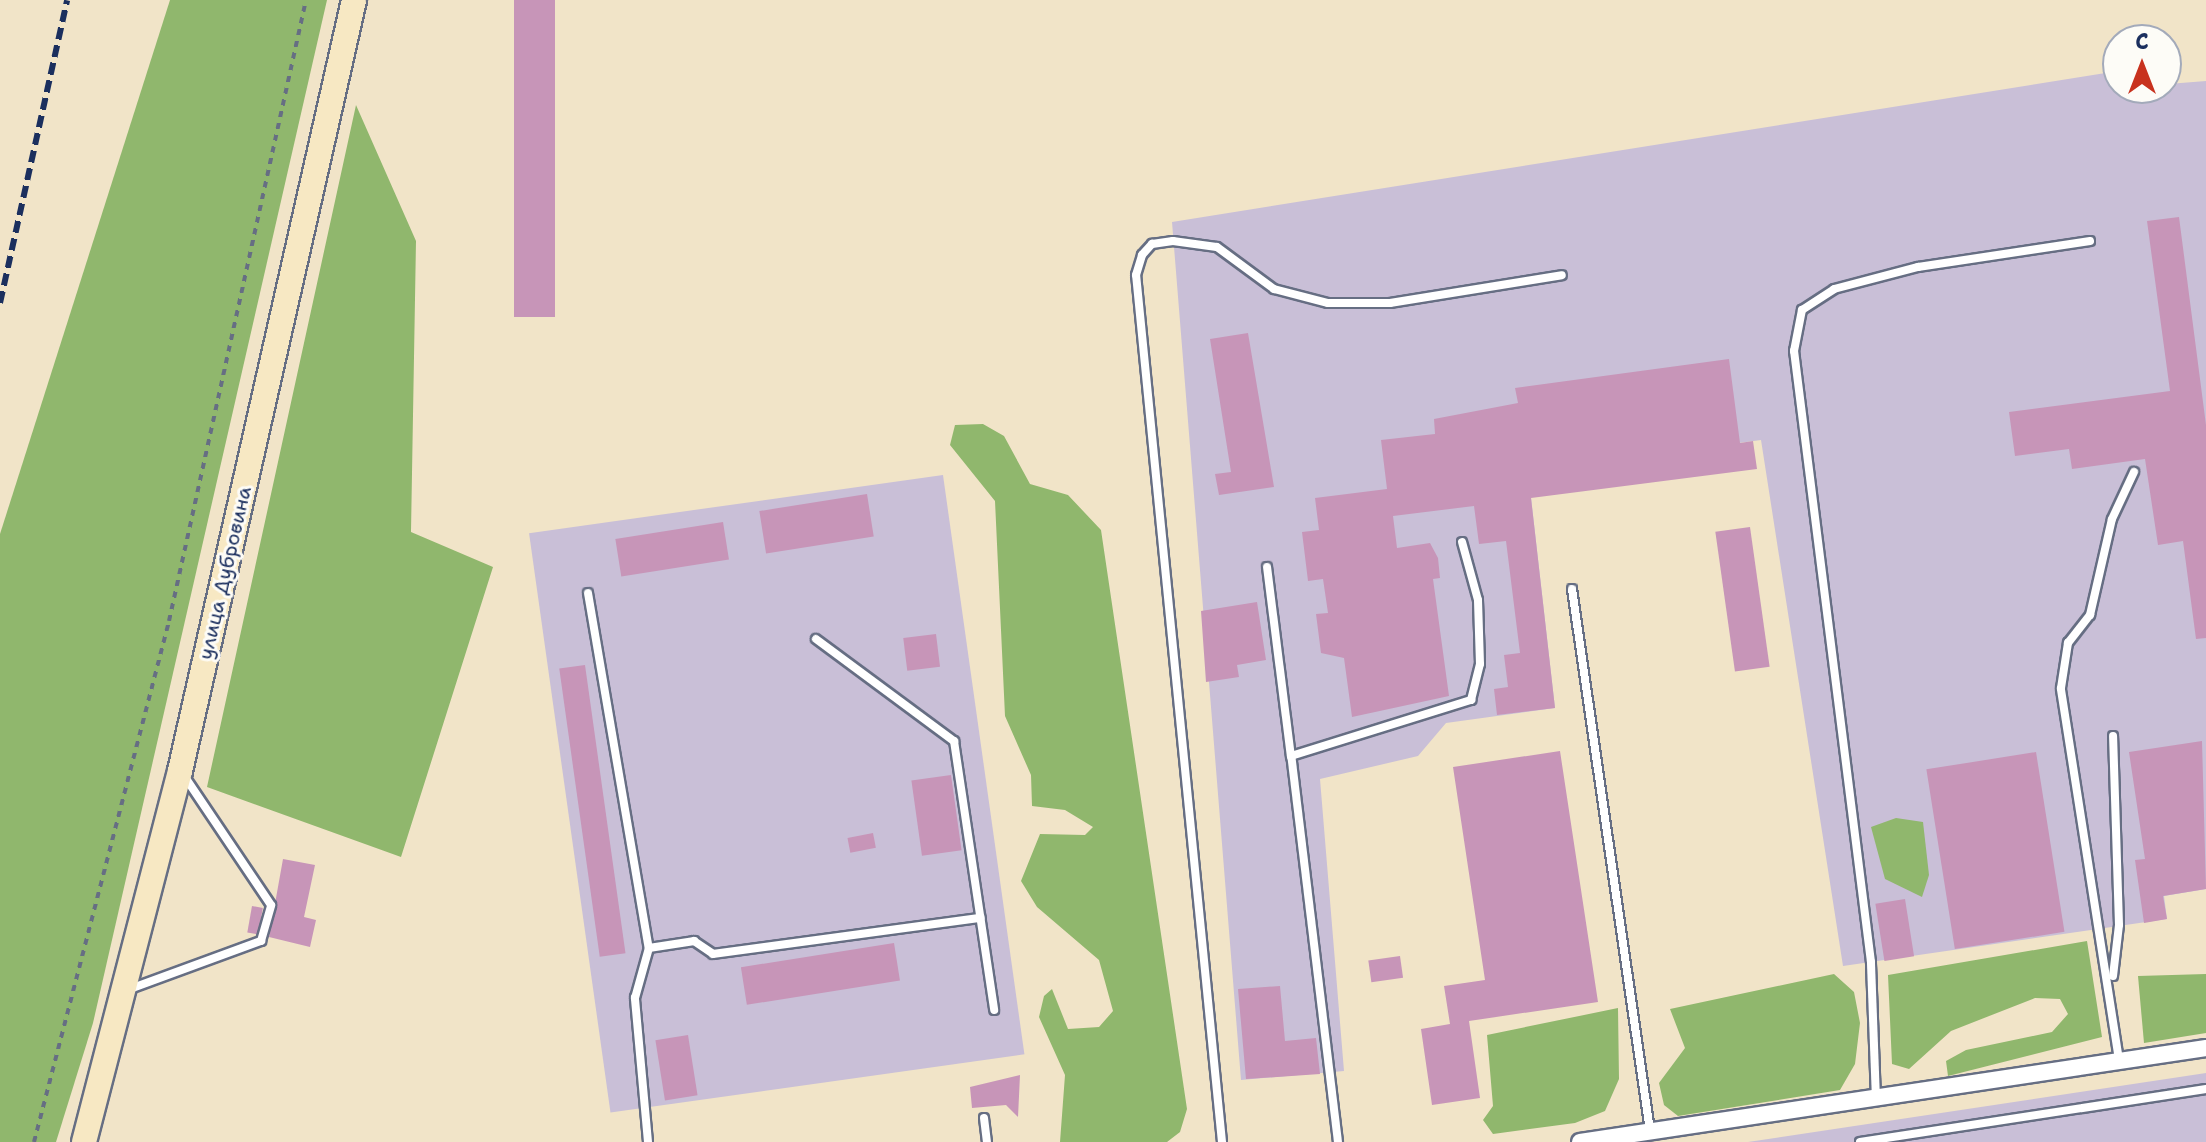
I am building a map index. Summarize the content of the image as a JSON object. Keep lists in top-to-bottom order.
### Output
{
  "streets": {
    "main road": ["улица Дубровина"]
  },
  "north": "top"
}
